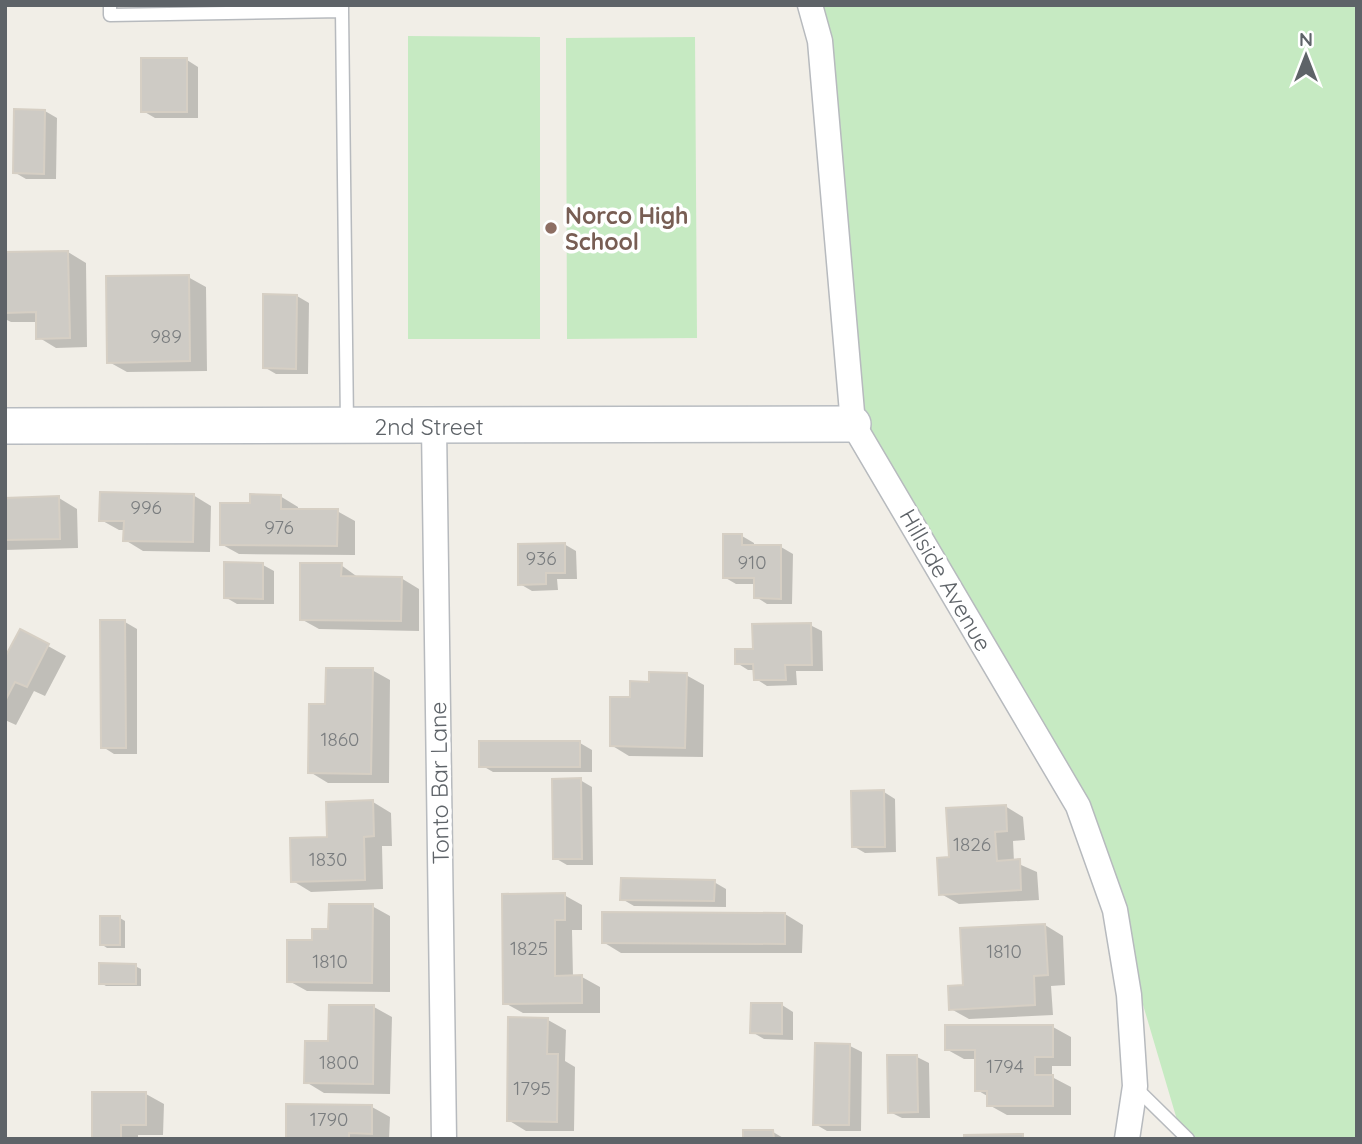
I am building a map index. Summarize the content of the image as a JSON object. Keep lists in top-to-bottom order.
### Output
{
  "streets": {
    "street": ["2nd Street", "Hillside Avenue", "Tonto Bar Lane"]
  },
  "crossings": [
    ["2nd Street", "Hillside Avenue"],
    ["2nd Street", "Tonto Bar Lane"]
  ],
  "places": ["Norco High School"],
  "house_numbers": [
    "989",
    "996",
    "976",
    "936",
    "910",
    "1860",
    "1826",
    "1830",
    "1825",
    "1810",
    "1810",
    "1800",
    "1794",
    "1795",
    "1790"
  ],
  "north": "top"
}
